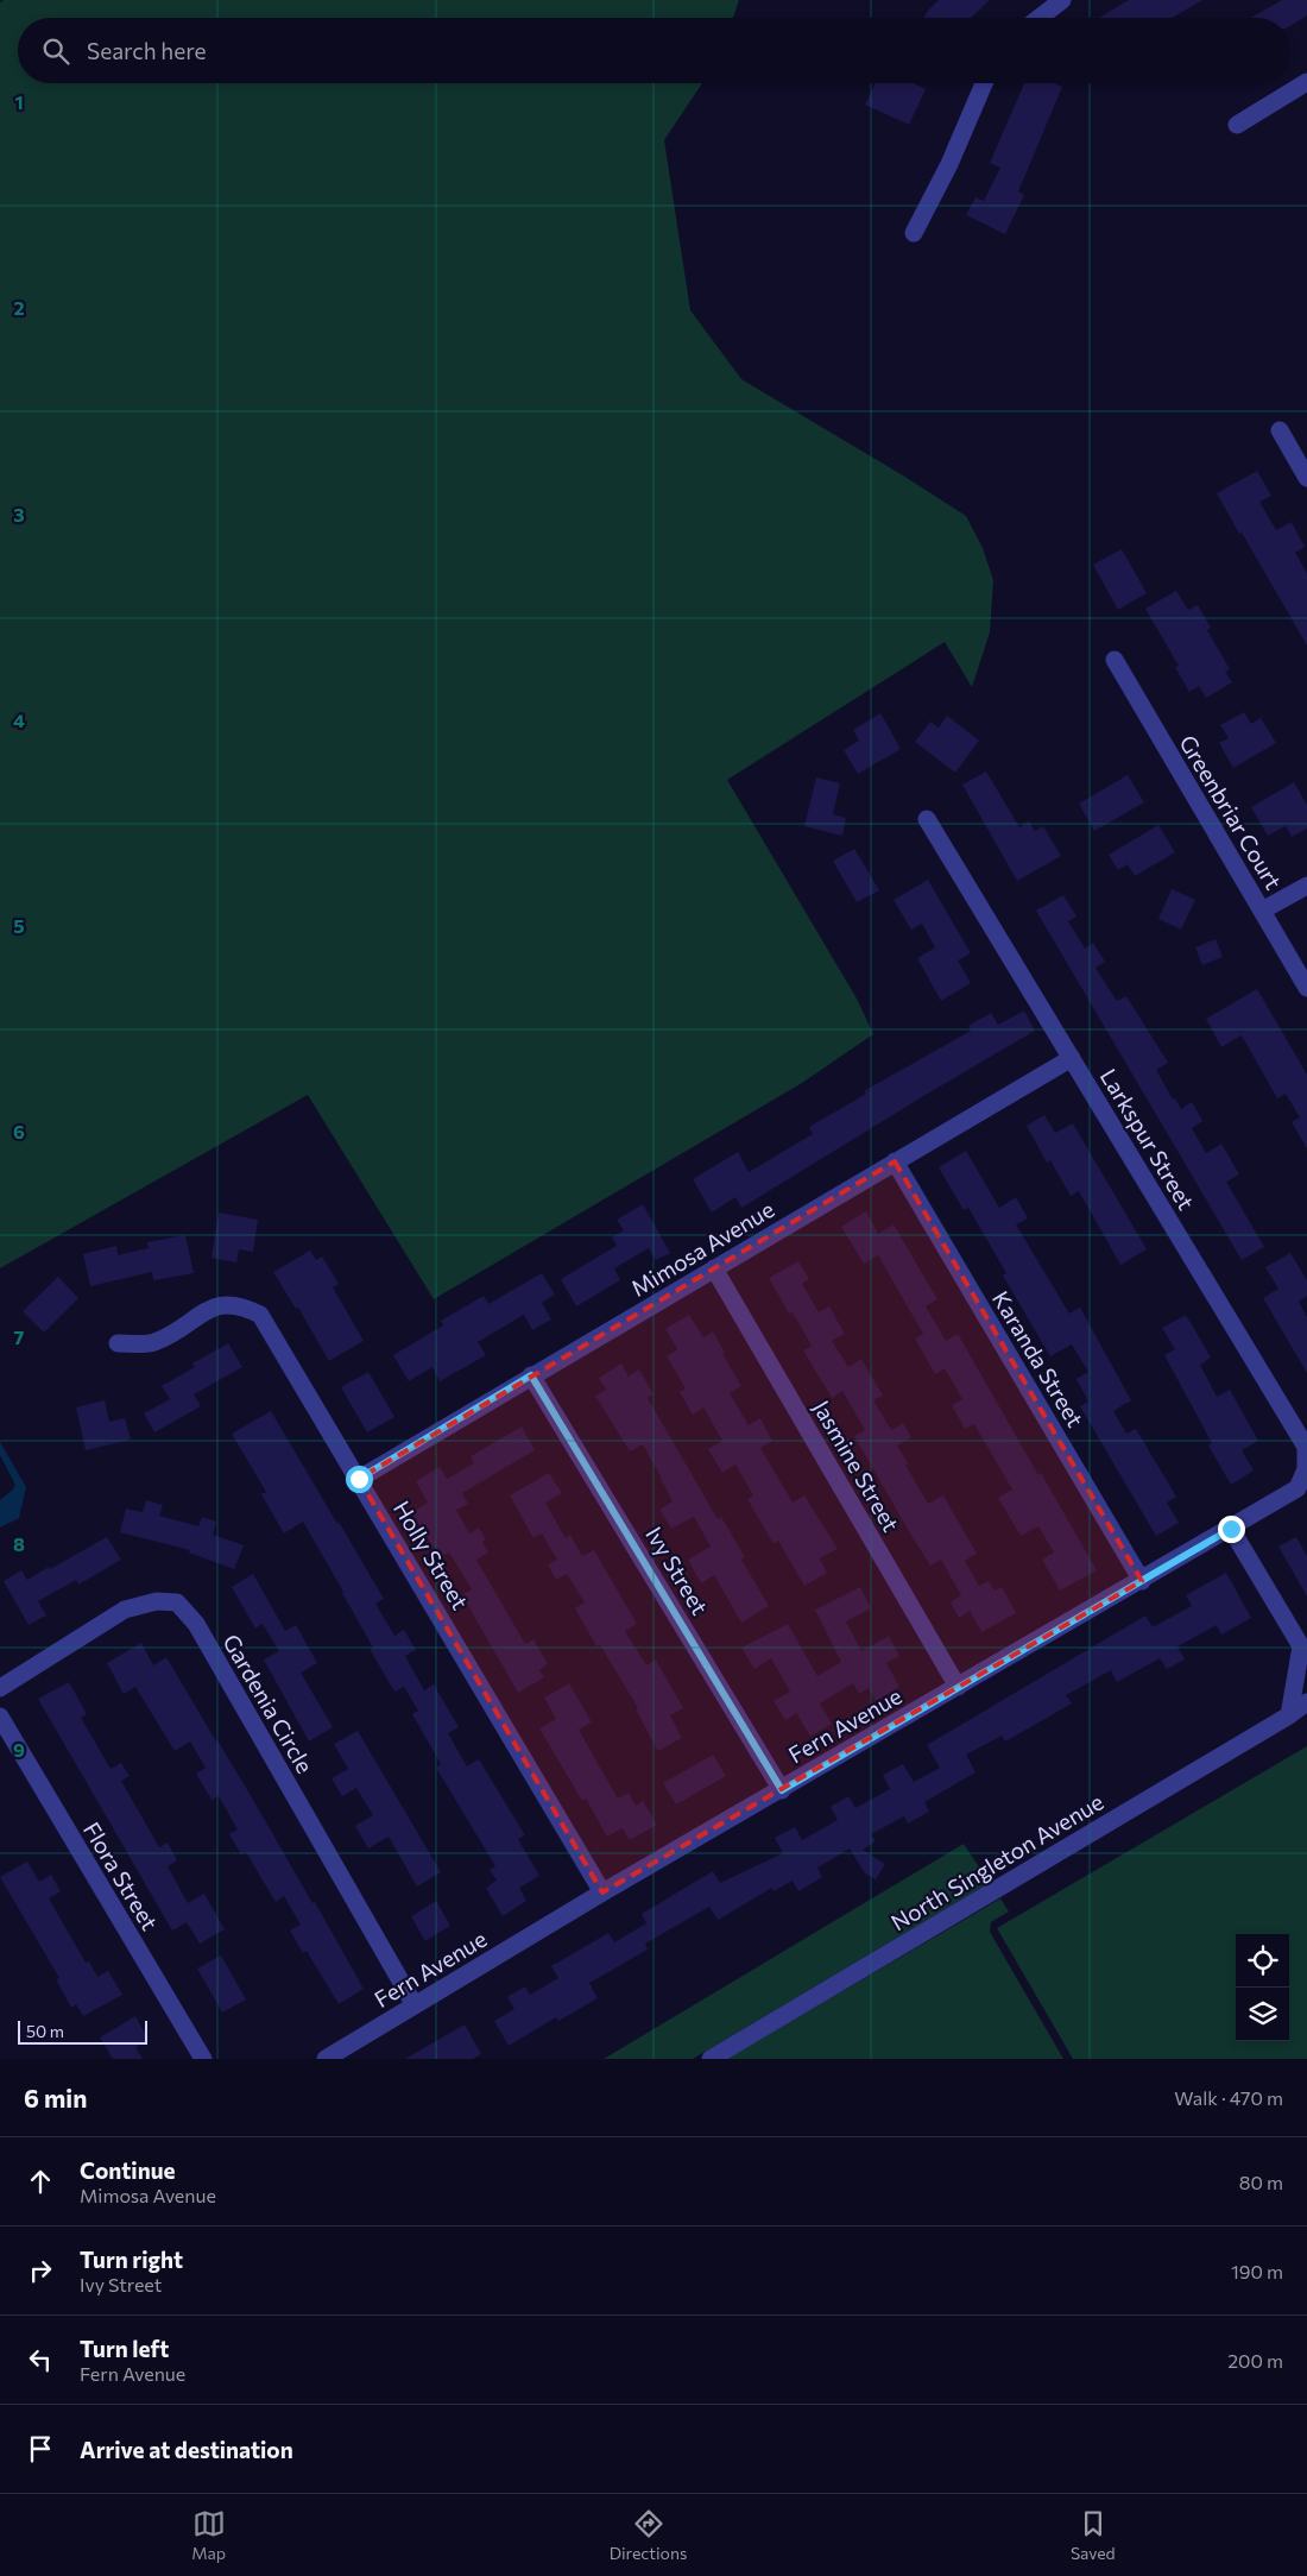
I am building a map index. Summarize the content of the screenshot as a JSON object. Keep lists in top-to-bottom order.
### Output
{
  "streets": {
    "street": [
      "Greenbriar Court",
      "Larkspur Street",
      "Mimosa Avenue",
      "Karanda Street",
      "Jasmine Street",
      "Holly Street",
      "Ivy Street",
      "Gardenia Circle",
      "Fern Avenue",
      "North Singleton Avenue",
      "Flora Street"
    ]
  },
  "crossings": [
    ["Larkspur Street", "Mimosa Avenue"],
    ["Larkspur Street", "Fern Avenue"],
    ["Mimosa Avenue", "Karanda Street"],
    ["Mimosa Avenue", "Jasmine Street"],
    ["Mimosa Avenue", "Holly Street"],
    ["Mimosa Avenue", "Ivy Street"],
    ["Karanda Street", "Fern Avenue"],
    ["Jasmine Street", "Fern Avenue"],
    ["Holly Street", "Fern Avenue"],
    ["Ivy Street", "Fern Avenue"],
    ["Gardenia Circle", "Fern Avenue"]
  ],
  "scale_bar": "50 m",
  "page": {
    "search": "Search here",
    "scale": "50 m",
    "heading": ["6 min", "Walk · 470 m"],
    "list": [
      ["Continue", "Mimosa Avenue", "80 m"],
      ["Turn right", "Ivy Street", "190 m"],
      ["Turn left", "Fern Avenue", "200 m"],
      "Arrive at destination"
    ],
    "nav": ["Map", "Directions", "Saved"]
  },
  "grid": {
    "rows": [
      "1",
      "2",
      "3",
      "4",
      "5",
      "6",
      "7",
      "8",
      "9"
    ]
  }
}
